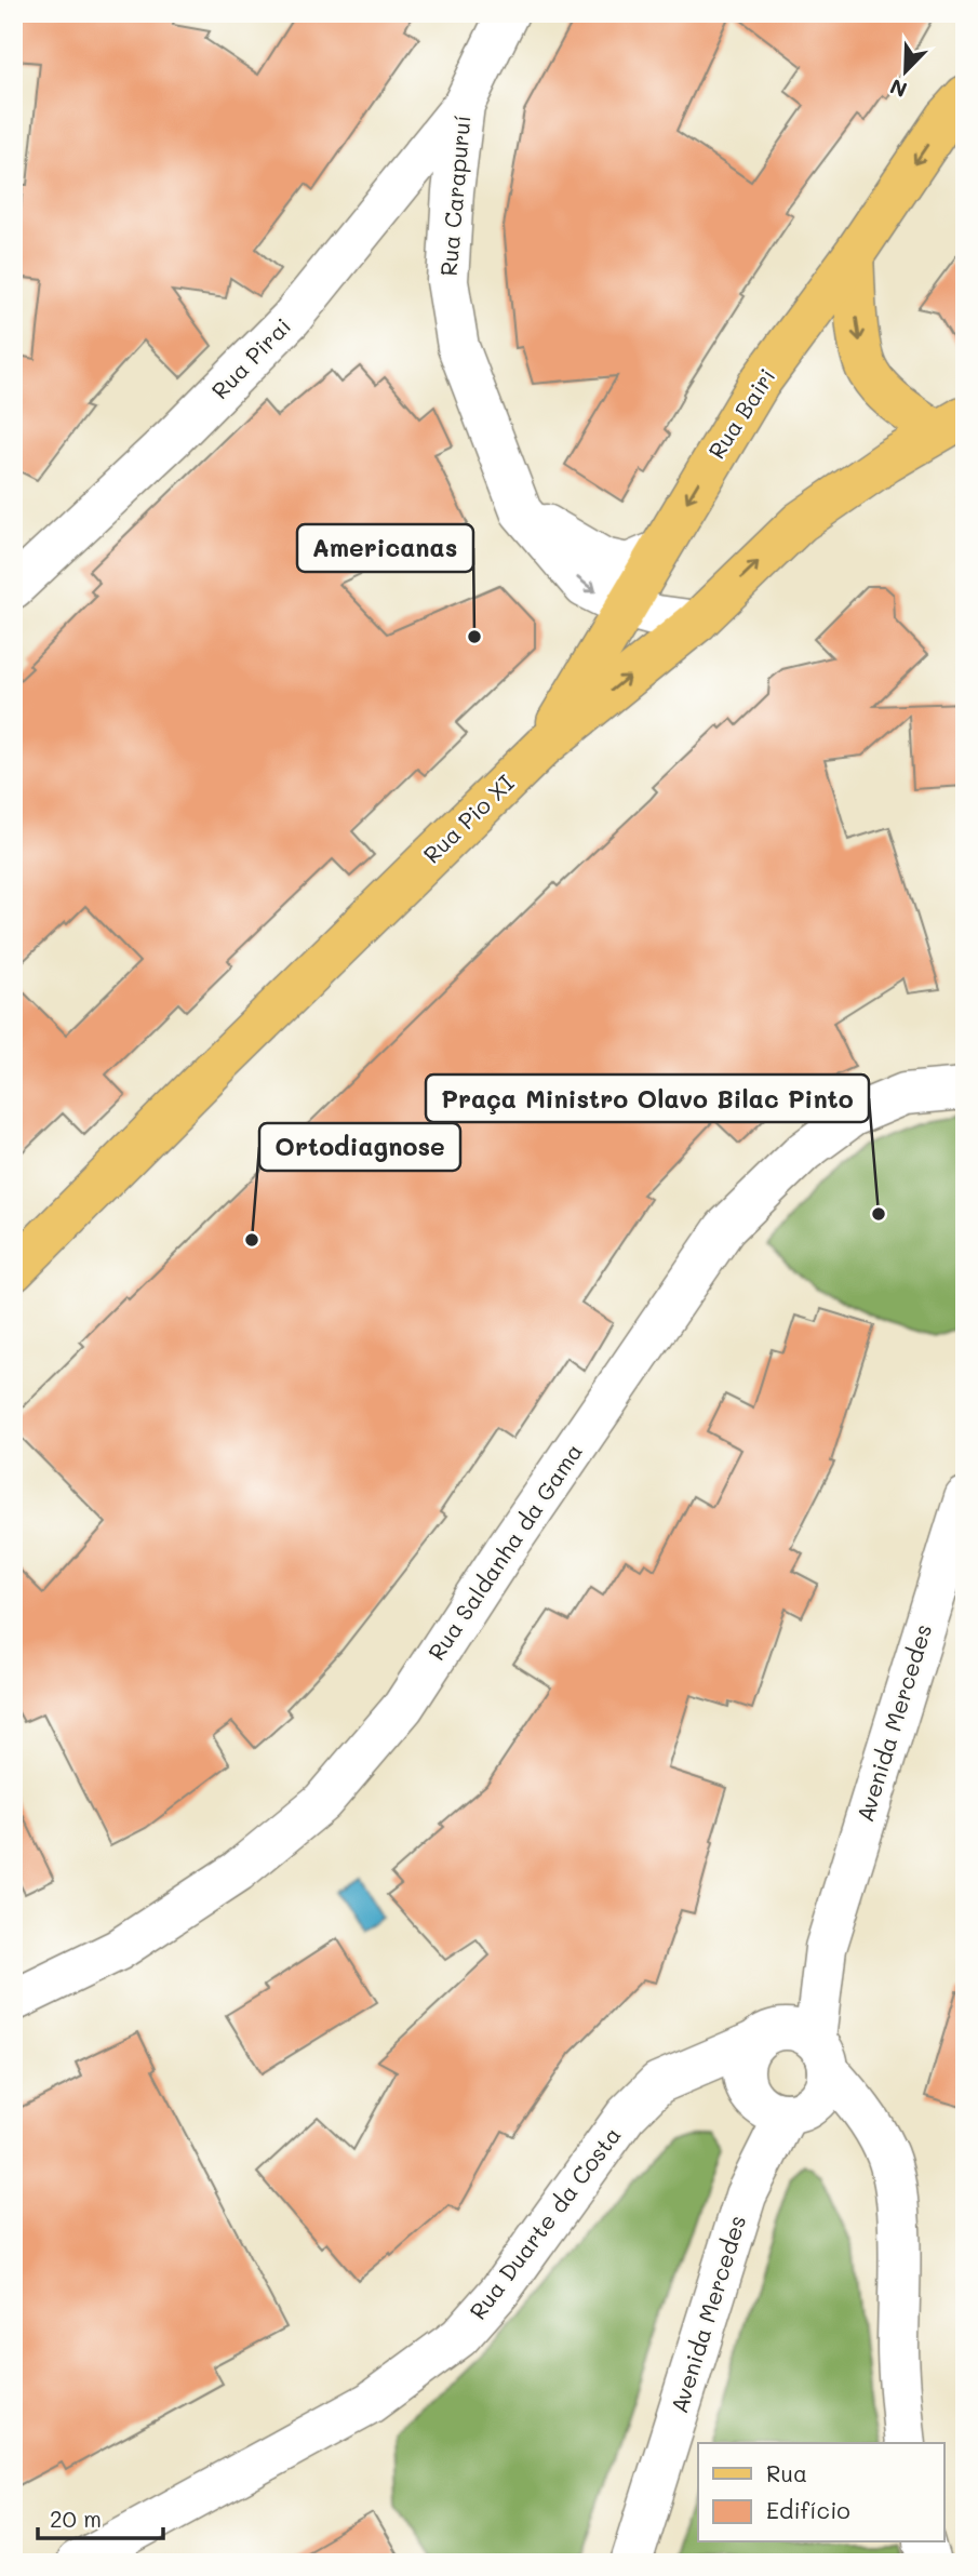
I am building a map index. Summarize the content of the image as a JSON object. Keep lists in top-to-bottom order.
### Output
{
  "streets": {
    "main road": ["Rua Bairi", "Rua Pio XI"],
    "street": [
      "Rua Carapuruí",
      "Rua Pirai",
      "Rua Saldanha da Gama",
      "Avenida Mercedes",
      "Rua Duarte da Costa"
    ]
  },
  "crossings": [
    ["Rua Carapuruí", "Rua Pirai"],
    ["Rua Carapuruí", "Rua Bairi"],
    ["Rua Carapuruí", "Rua Pio XI"],
    ["Rua Bairi", "Rua Pio XI"],
    ["Avenida Mercedes", "Rua Duarte da Costa"]
  ],
  "one_way": ["Rua Bairi", "Rua Pio XI"],
  "places": ["Americanas", "Praça Ministro Olavo Bilac Pinto", "Ortodiagnose"],
  "legend": ["Rua", "Edifício"],
  "scale_bar": "20 m",
  "north": "bottom left"
}
